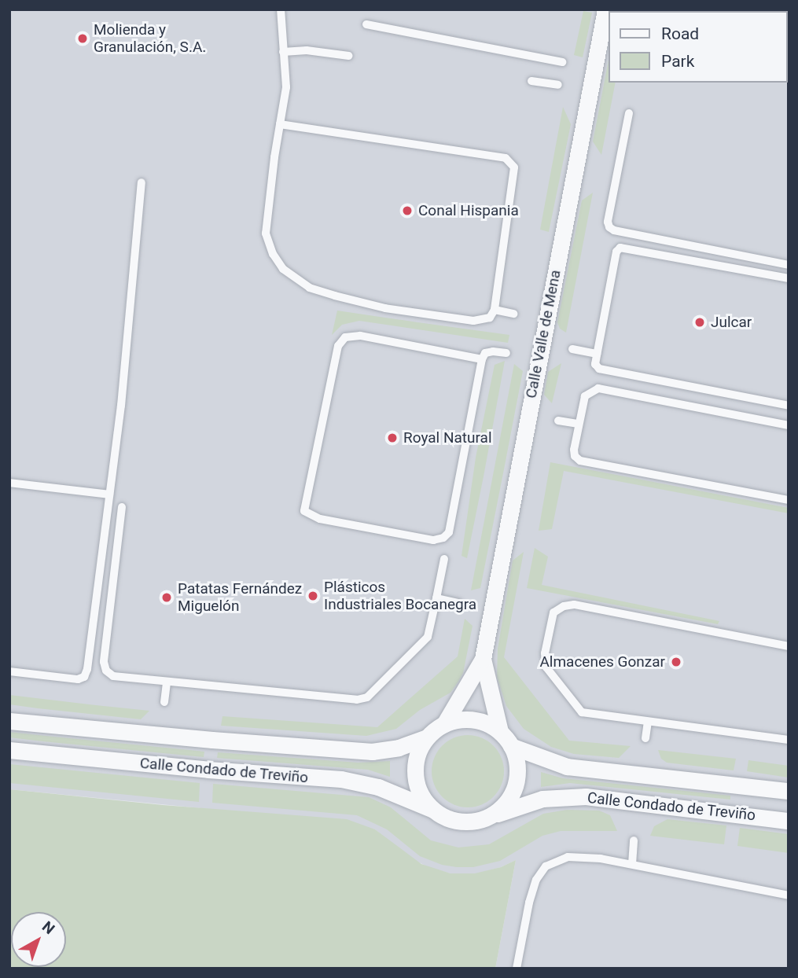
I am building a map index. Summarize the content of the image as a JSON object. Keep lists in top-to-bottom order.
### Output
{
  "streets": {
    "street": ["Calle Valle de Mena", "Calle Condado de Treviño"]
  },
  "crossings": [
    ["Calle Valle de Mena", "Calle Condado de Treviño"]
  ],
  "places": [
    "Molienda y Granulación, S.A.",
    "Conal Hispania",
    "Julcar",
    "Royal Natural",
    "Plásticos Industriales Bocanegra",
    "Patatas Fernández Miguelón",
    "Almacenes Gonzar"
  ],
  "legend": ["Road", "Park"],
  "north": "top right"
}
